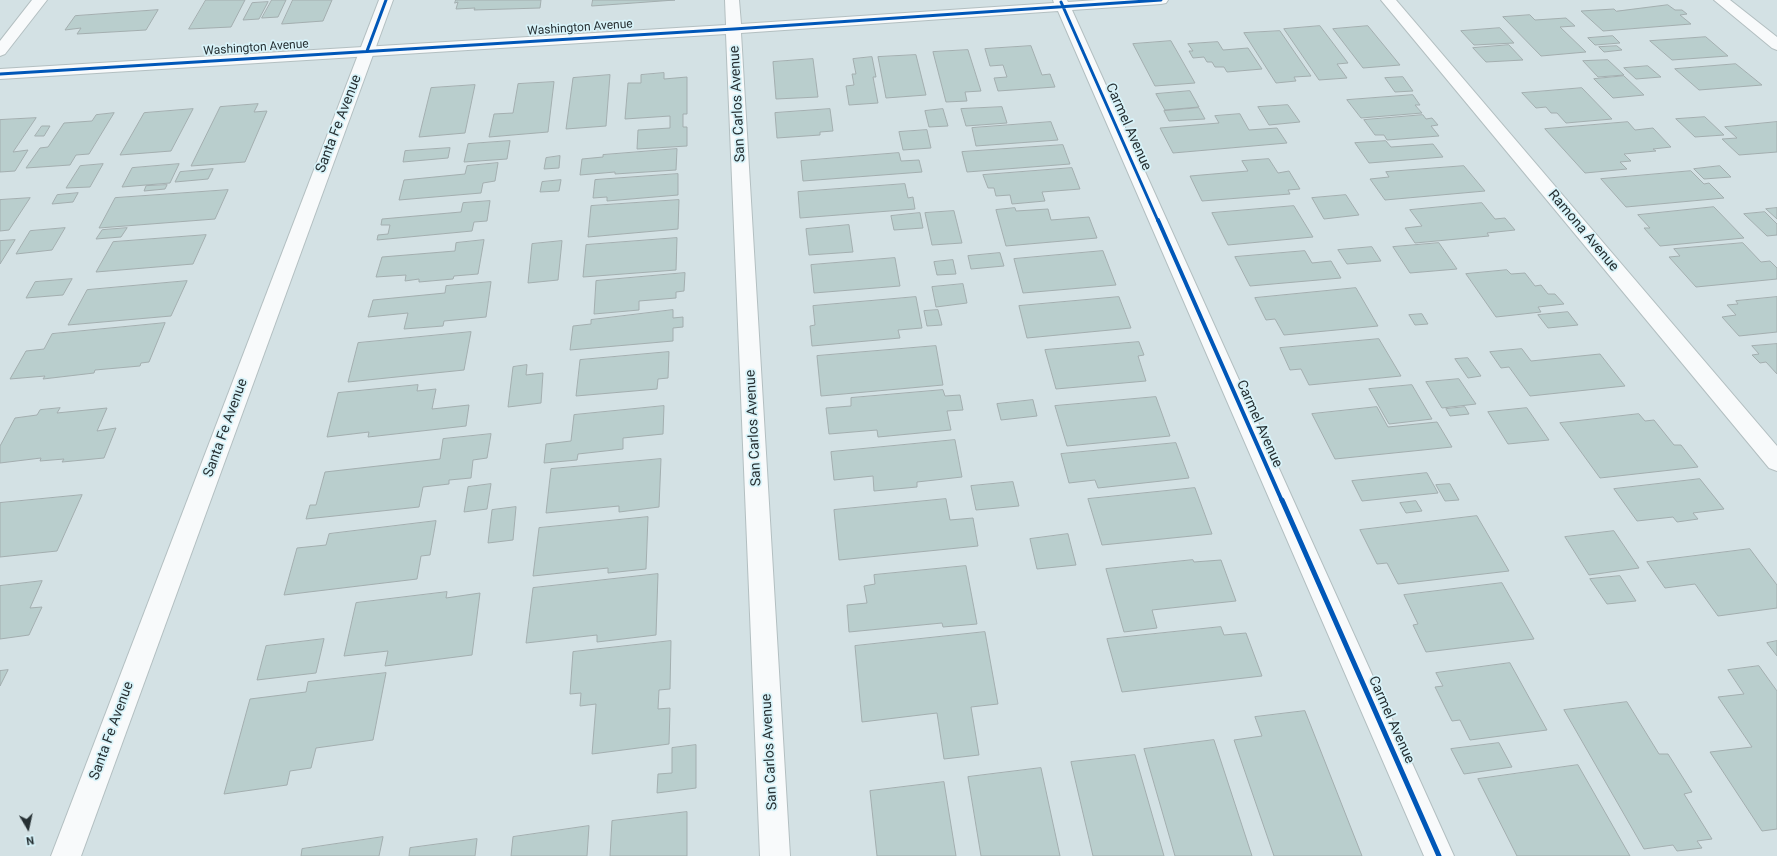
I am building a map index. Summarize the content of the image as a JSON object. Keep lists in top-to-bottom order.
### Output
{
  "streets": {
    "street": [
      "Washington Avenue",
      "San Carlos Avenue",
      "Santa Fe Avenue",
      "Carmel Avenue",
      "Ramona Avenue"
    ]
  },
  "crossings": [
    ["Washington Avenue", "San Carlos Avenue"],
    ["Washington Avenue", "Santa Fe Avenue"],
    ["Washington Avenue", "Carmel Avenue"]
  ],
  "north": "bottom"
}
